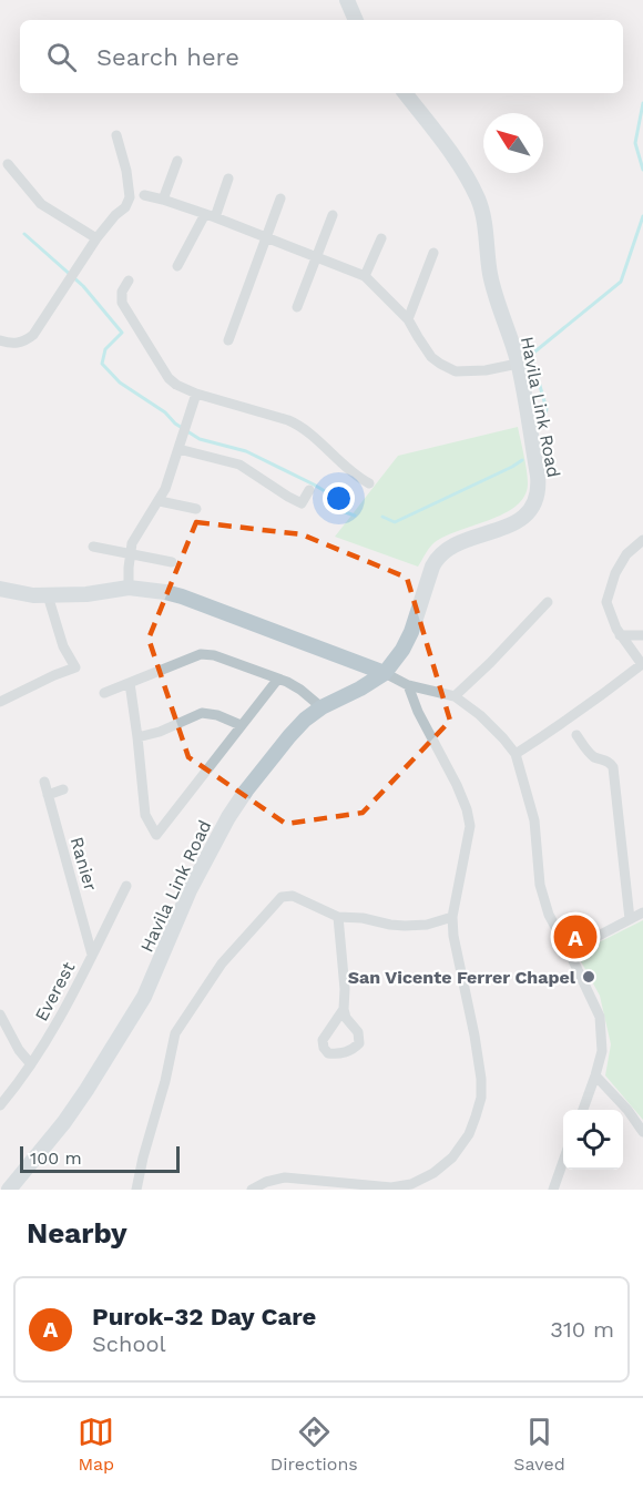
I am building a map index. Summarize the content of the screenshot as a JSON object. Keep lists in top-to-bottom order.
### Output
{
  "streets": {
    "street": ["Havila Link Road", "Ranier", "Everest"]
  },
  "crossings": [
    ["Ranier", "Everest"]
  ],
  "places": ["San Vicente Ferrer Chapel"],
  "scale_bar": "100 m",
  "north": "top left",
  "page": {
    "search": "Search here",
    "pins": "A",
    "scale": "100 m",
    "heading": "Nearby",
    "list": [
      {
        "mark": "A",
        "name": "Purok-32 Day Care",
        "note": "School",
        "value": "310 m"
      }
    ],
    "nav": ["Map", "Directions", "Saved"]
  }
}
